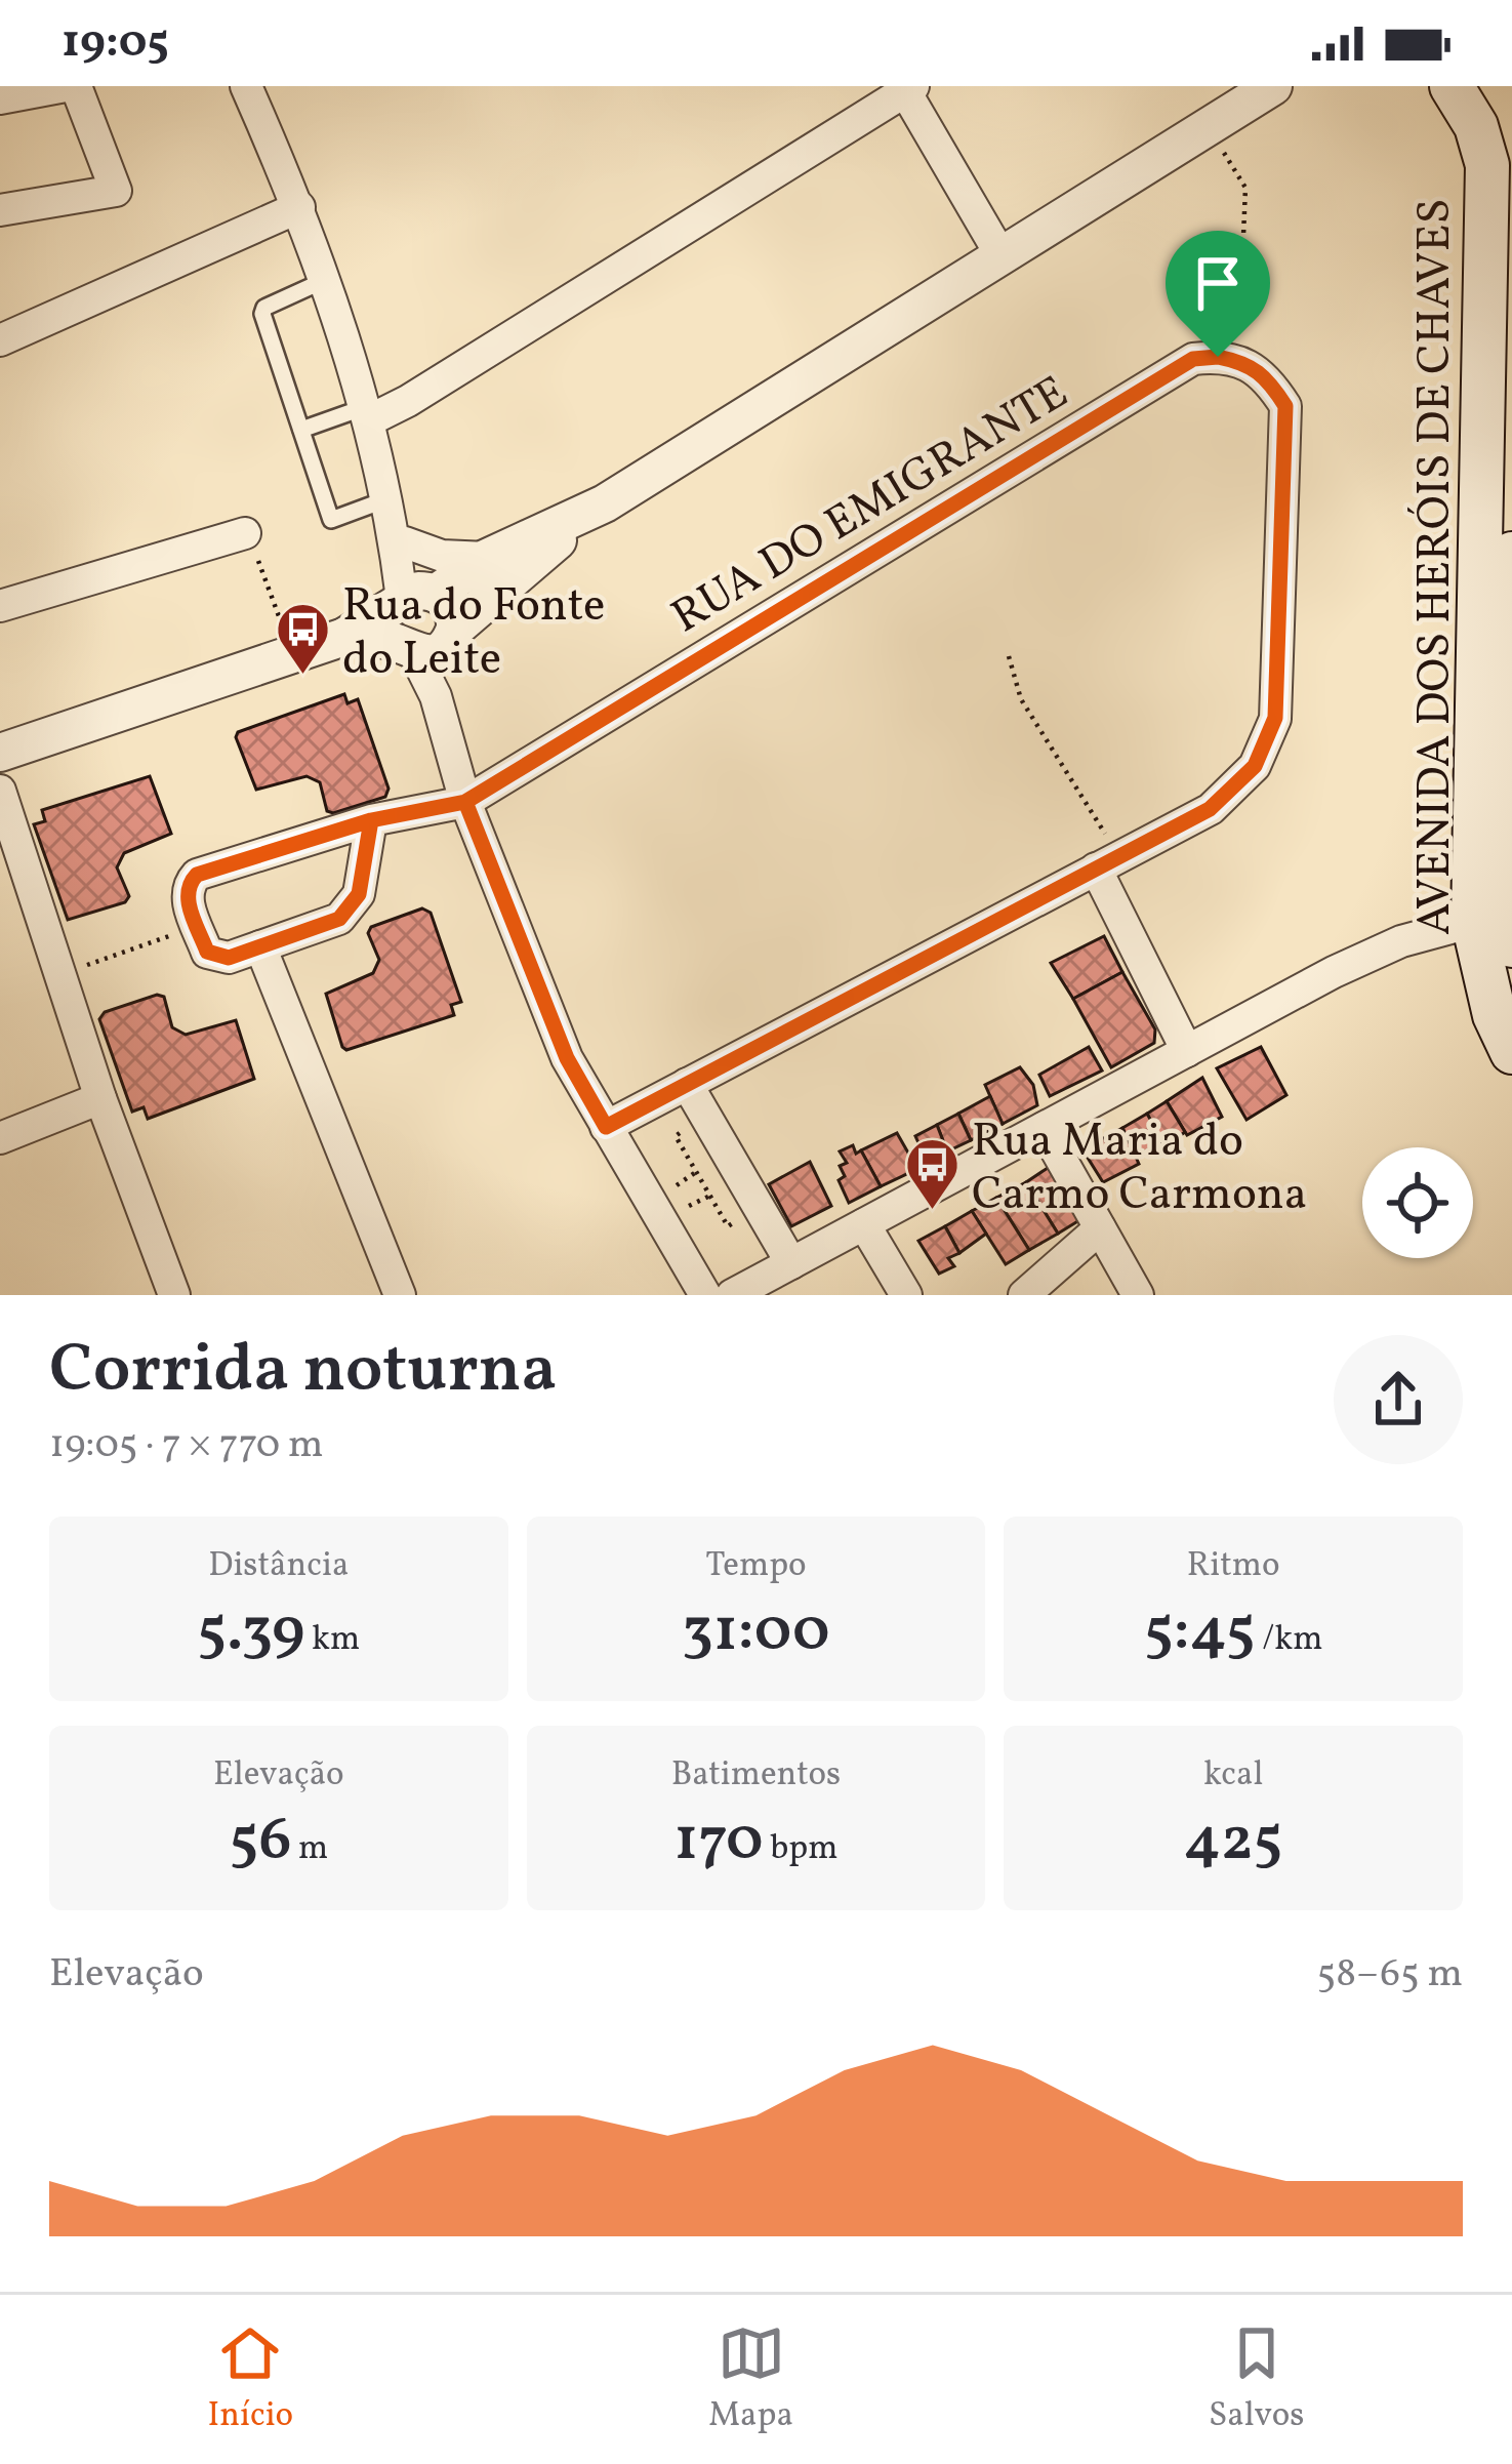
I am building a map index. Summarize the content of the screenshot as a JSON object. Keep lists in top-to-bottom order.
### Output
{
  "streets": {
    "main road": ["AVENIDA DOS HERÓIS DE CHAVES"],
    "street": ["RUA DO EMIGRANTE"]
  },
  "places": {
    "bus stop": ["Rua do Fonte do Leite", "Rua Maria do Carmo Carmona"]
  },
  "page": {
    "status": "19:05",
    "heading": ["Corrida noturna", "19:05 · 7 × 770 m"],
    "stats": [
      ["Distância", "5.39 km"],
      ["Tempo", "31:00"],
      ["Ritmo", "5:45 /km"],
      ["Elevação", "56 m"],
      ["Batimentos", "170 bpm"],
      ["kcal", "425"]
    ],
    "chart": ["Elevação", "58–65 m"],
    "tabs": ["Início", "Mapa", "Salvos"]
  }
}
